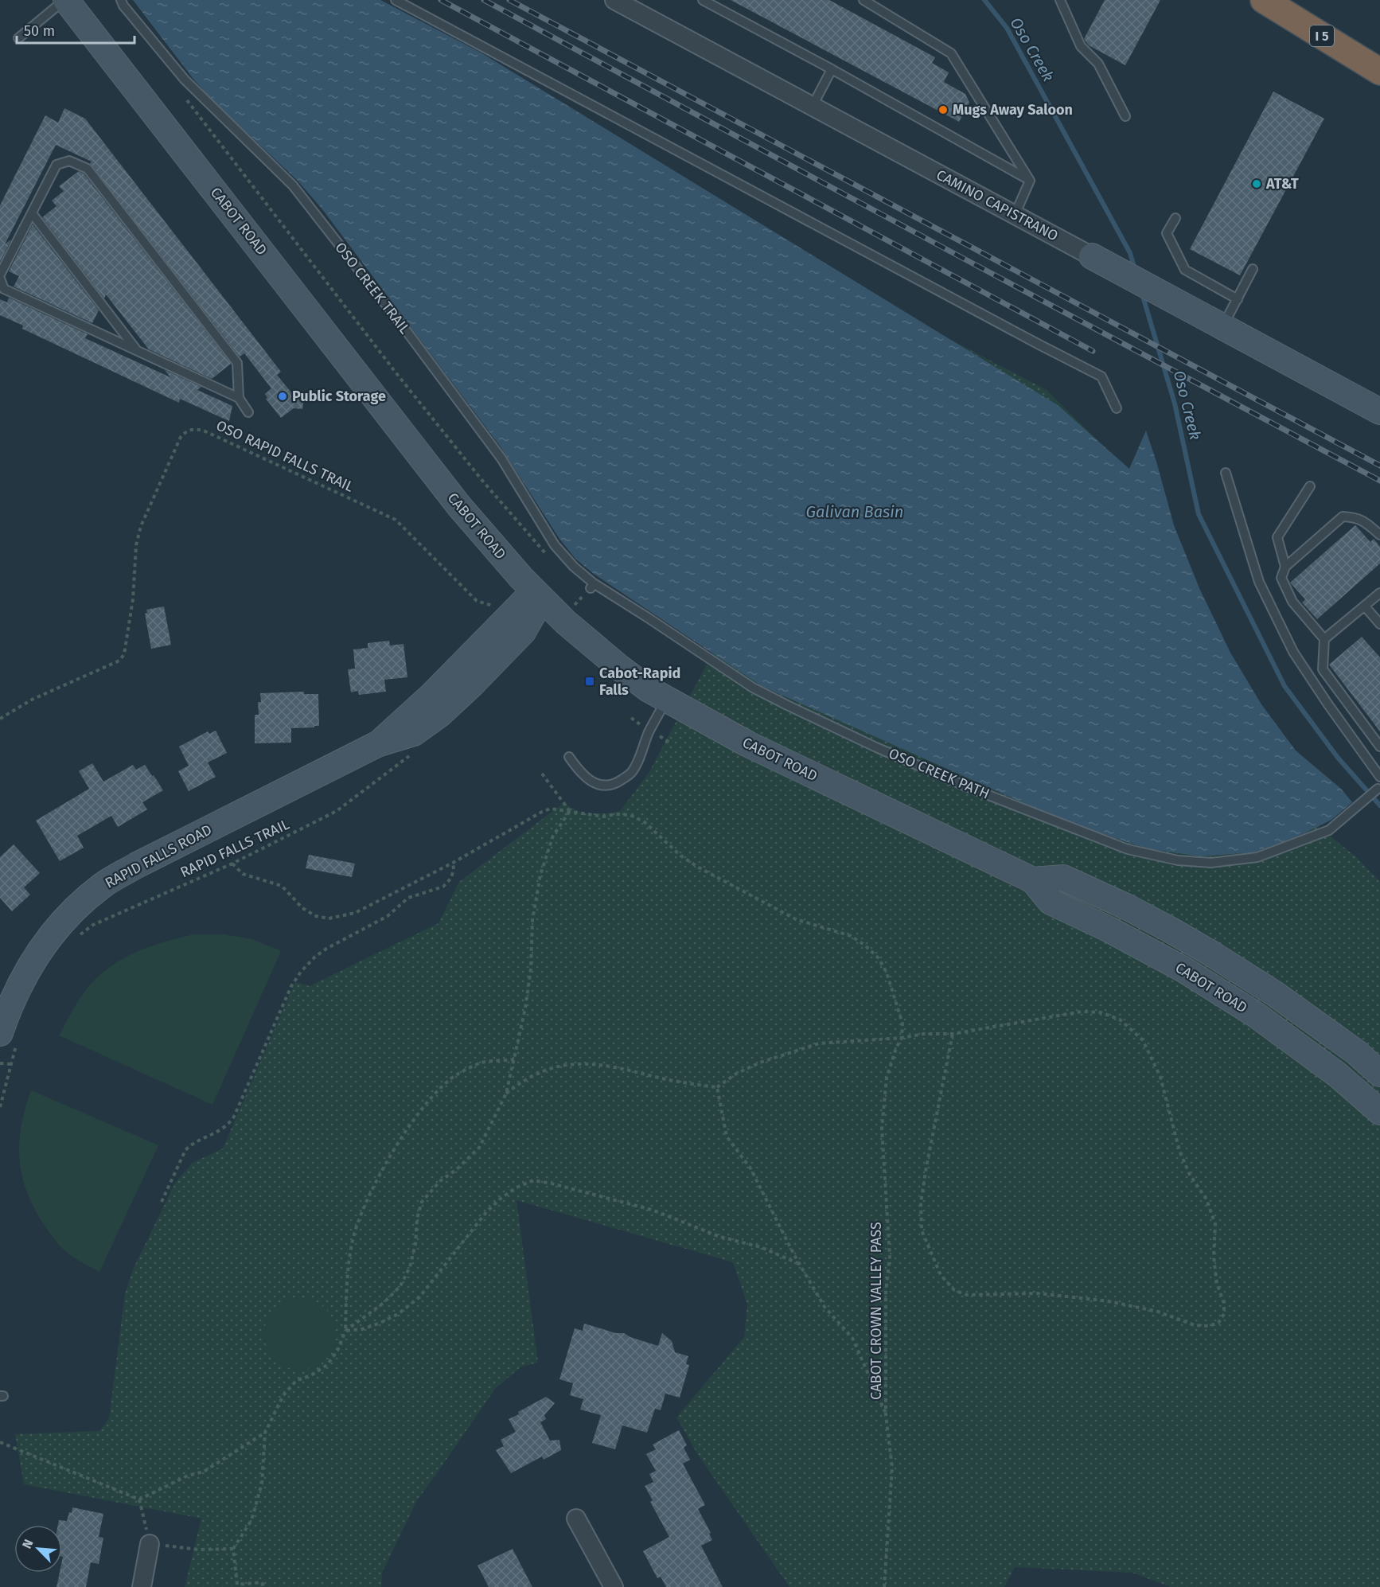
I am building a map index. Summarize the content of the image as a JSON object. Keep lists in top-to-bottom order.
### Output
{
  "streets": {
    "highway": ["I 5"],
    "main road": ["CAMINO CAPISTRANO", "CABOT ROAD", "RAPID FALLS ROAD"],
    "lane": ["OSO CREEK TRAIL", "OSO CREEK PATH"],
    "path": ["OSO RAPID FALLS TRAIL", "RAPID FALLS TRAIL", "CABOT CROWN VALLEY PASS"]
  },
  "crossings": [
    ["CABOT ROAD", "RAPID FALLS ROAD"],
    ["OSO CREEK TRAIL", "OSO CREEK PATH"],
    ["OSO RAPID FALLS TRAIL", "RAPID FALLS ROAD"]
  ],
  "water": ["Oso Creek", "Galivan Basin"],
  "places": {
    "other": ["Mugs Away Saloon", "AT&T", "Public Storage"],
    "transit": ["Cabot-Rapid Falls"]
  },
  "scale_bar": "50 m",
  "north": "top left"
}
